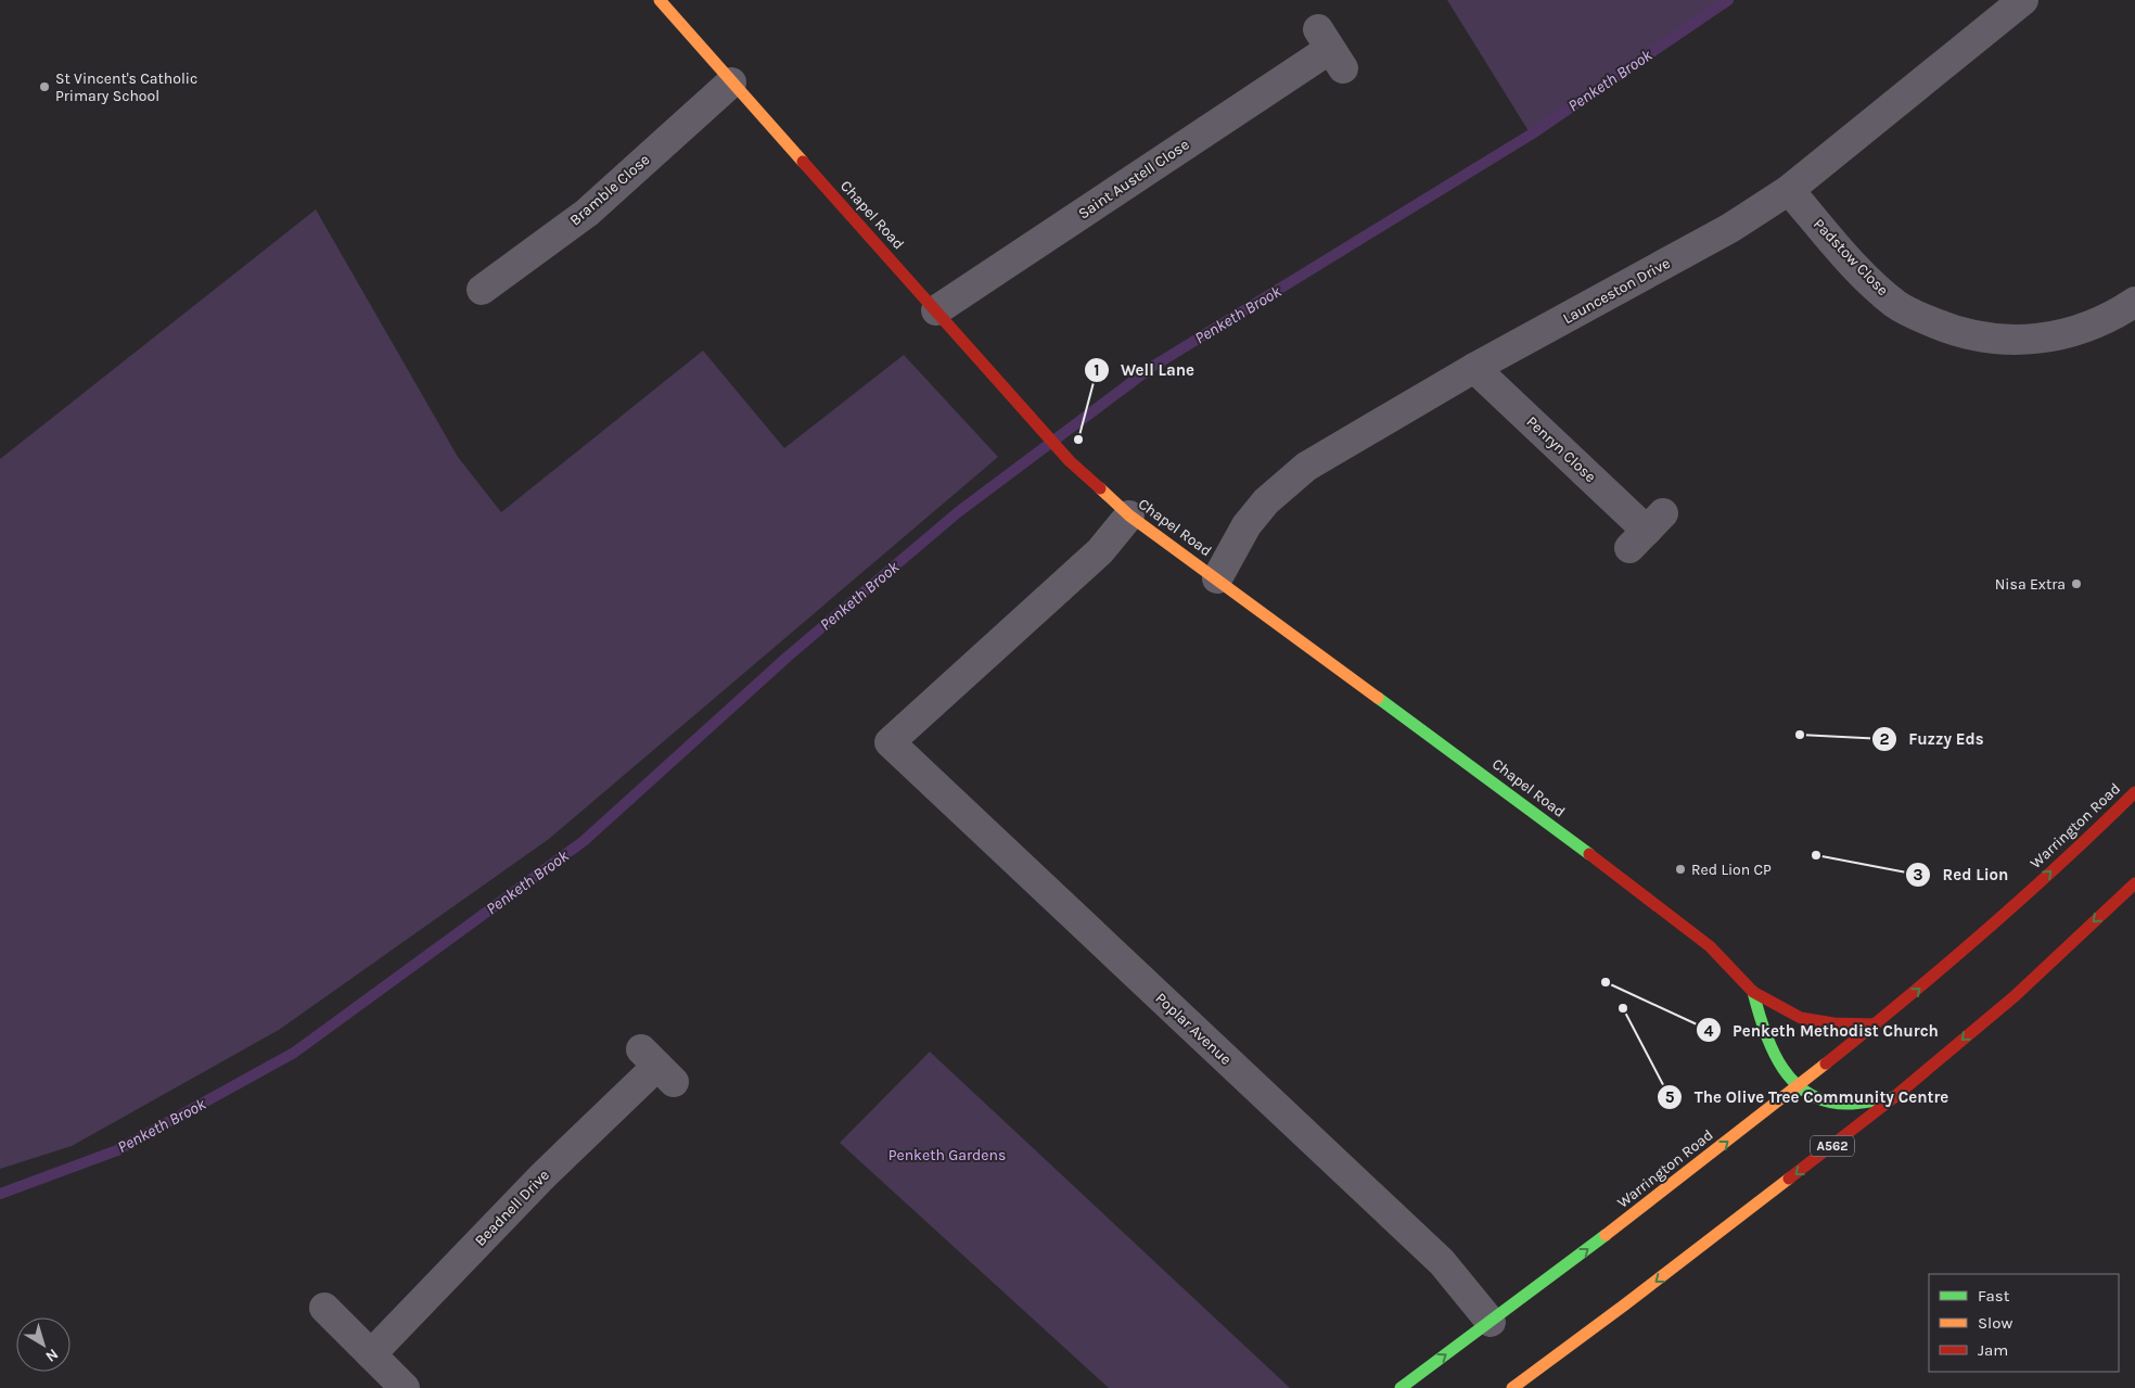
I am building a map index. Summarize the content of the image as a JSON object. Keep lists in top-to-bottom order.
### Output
{
  "streets": {
    "street": [
      "Saint Austell Close",
      "Bramble Close",
      "Chapel Road",
      "Padstow Close",
      "Launceston Drive",
      "Penryn Close",
      "Warrington Road",
      "Poplar Avenue",
      "A562",
      "Beadnell Drive"
    ]
  },
  "crossings": [
    ["Saint Austell Close", "Chapel Road"],
    ["Bramble Close", "Chapel Road"],
    ["Chapel Road", "Launceston Drive"],
    ["Chapel Road", "Warrington Road"],
    ["Chapel Road", "Poplar Avenue"],
    ["Padstow Close", "Launceston Drive"],
    ["Launceston Drive", "Penryn Close"],
    ["Warrington Road", "Poplar Avenue"]
  ],
  "water": ["Penketh Brook"],
  "parks": ["Penketh Gardens"],
  "places": [
    "St Vincent's Catholic Primary School",
    "Well Lane",
    "Nisa Extra",
    "Fuzzy Eds",
    "Red Lion",
    "Red Lion CP",
    "Penketh Methodist Church",
    "The Olive Tree Community Centre"
  ],
  "legend": ["Fast", "Slow", "Jam"],
  "north": "bottom right"
}
